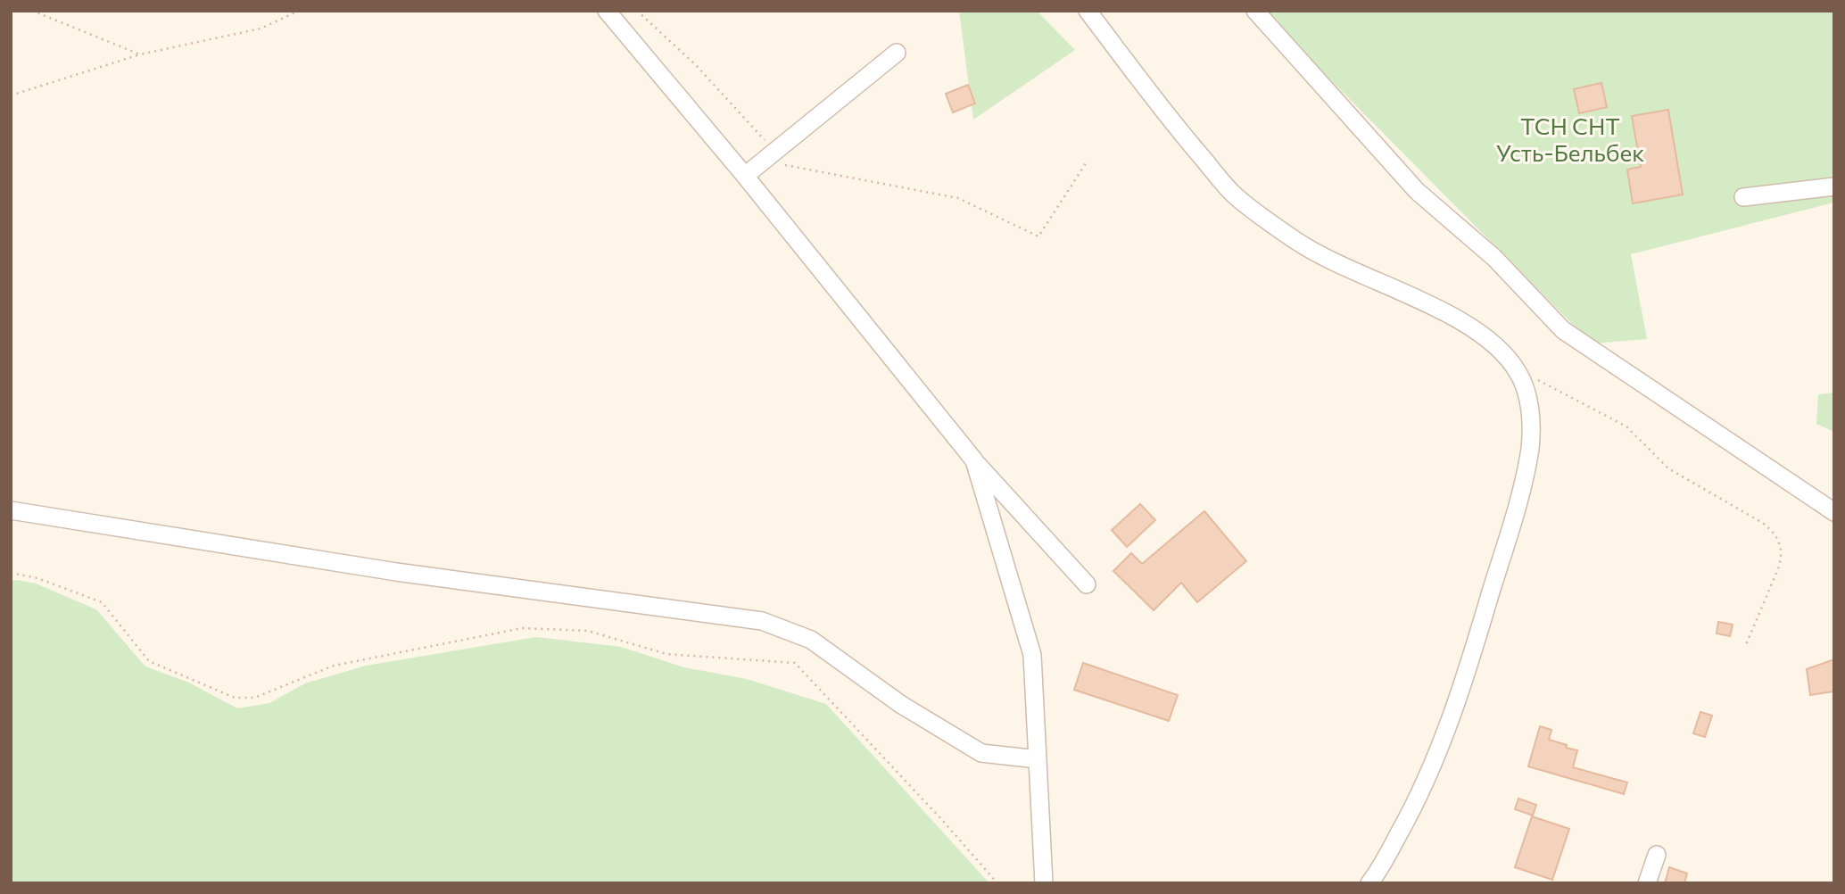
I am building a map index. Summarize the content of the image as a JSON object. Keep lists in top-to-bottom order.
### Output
{
  "parks": ["ТСН СНТ Усть-Бельбек"]
}
